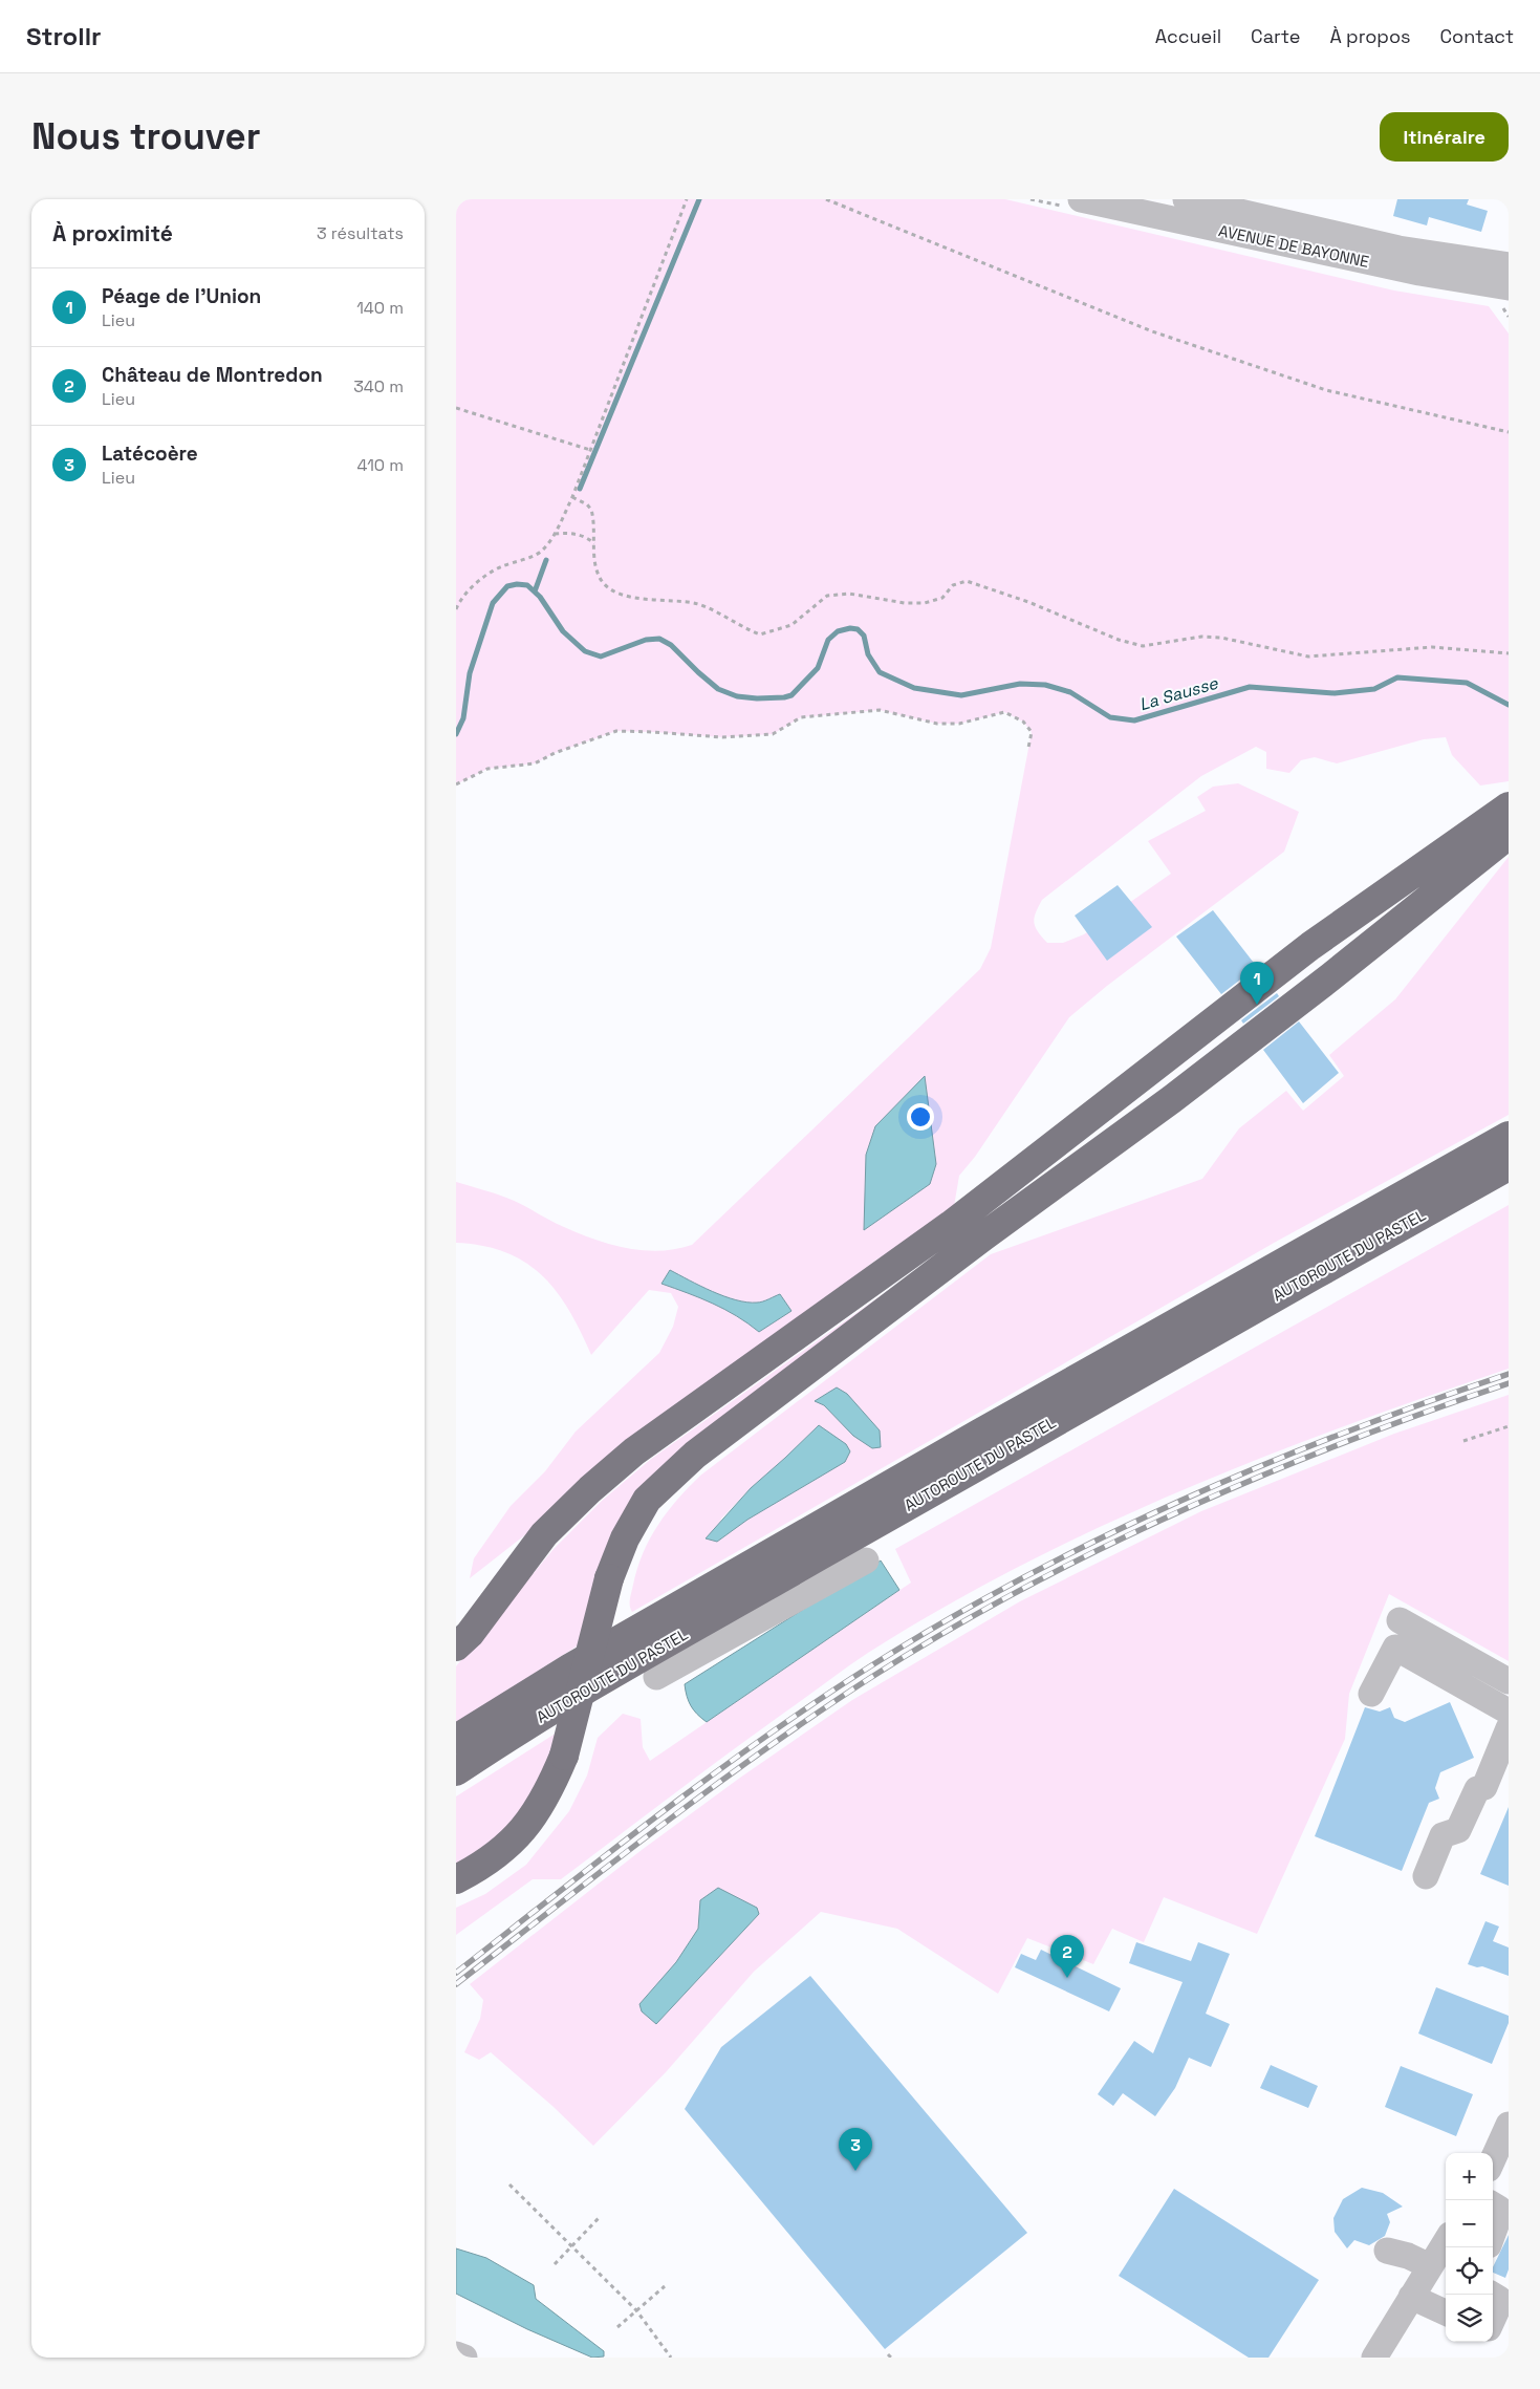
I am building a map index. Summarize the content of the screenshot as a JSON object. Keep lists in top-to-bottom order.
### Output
{
  "streets": {
    "highway": ["AUTOROUTE DU PASTEL"],
    "street": ["AVENUE DE BAYONNE"]
  },
  "water": ["La Sausse"],
  "page": {
    "header": "Strollr",
    "nav": [
      "Accueil",
      "Carte",
      "À propos",
      "Contact"
    ],
    "buttons": "Itinéraire",
    "title": "Nous trouver",
    "heading": ["À proximité", "3 résultats"],
    "list": [
      {
        "mark": "1",
        "name": "Péage de l'Union",
        "note": "Lieu",
        "value": "140 m"
      },
      {
        "mark": "2",
        "name": "Château de Montredon",
        "note": "Lieu",
        "value": "340 m"
      },
      {
        "mark": "3",
        "name": "Latécoère",
        "note": "Lieu",
        "value": "410 m"
      }
    ],
    "pins": ["1", "2", "3"],
    "map_buttons": ["+", "−"]
  }
}
